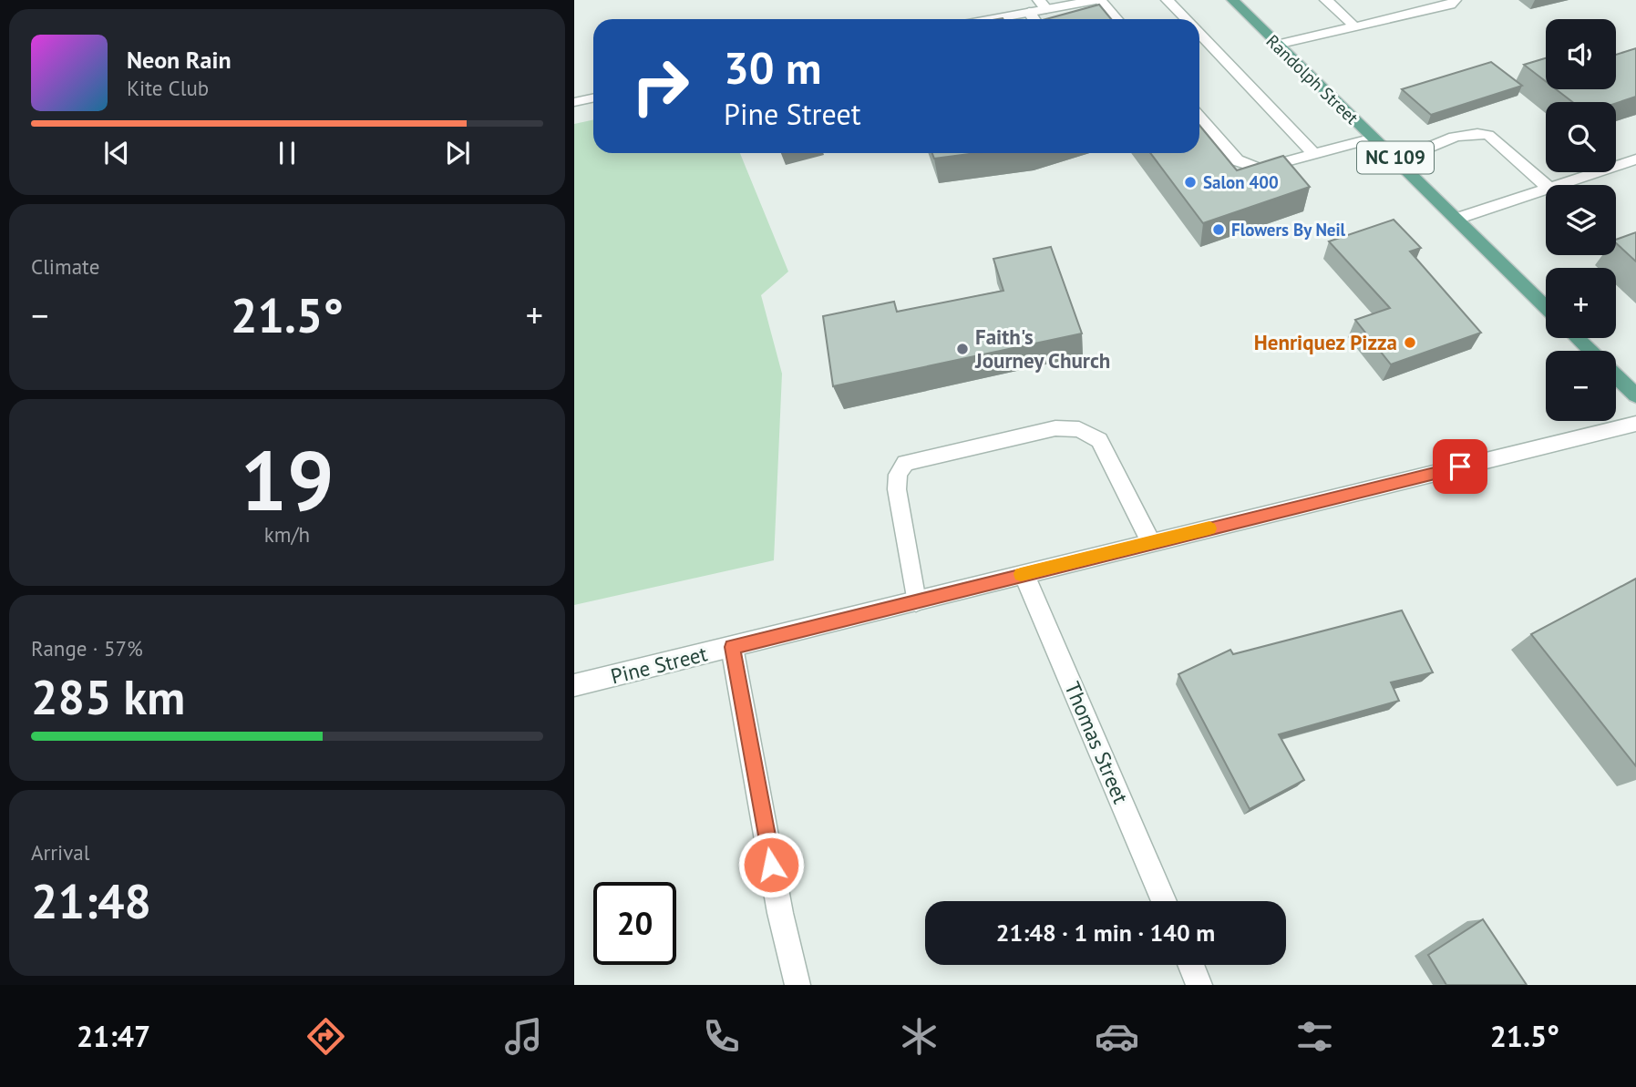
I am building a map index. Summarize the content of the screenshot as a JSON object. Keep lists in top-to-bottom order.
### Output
{
  "streets": {
    "main road": ["Randolph Street", "NC 109"],
    "street": ["Pine Street", "Thomas Street"]
  },
  "crossings": [
    ["Pine Street", "Thomas Street"]
  ],
  "places": [
    "Salon 400",
    "Flowers By Neil",
    "Henriquez Pizza",
    "Faith's Journey Church"
  ],
  "page": {
    "map_buttons": ["+", "−"],
    "turn": ["30 m", "Pine Street"],
    "song": ["Neon Rain", "Kite Club"],
    "tile": [
      "Climate",
      ["19", "km/h"],
      ["Range · 57%", "285 km"],
      ["Arrival", "21:48"]
    ],
    "heat": ["−", "21.5°", "+"],
    "limit": "20",
    "trip": "21:48 · 1 min · 140 m",
    "tabs": ["21:47", "21.5°"]
  }
}
